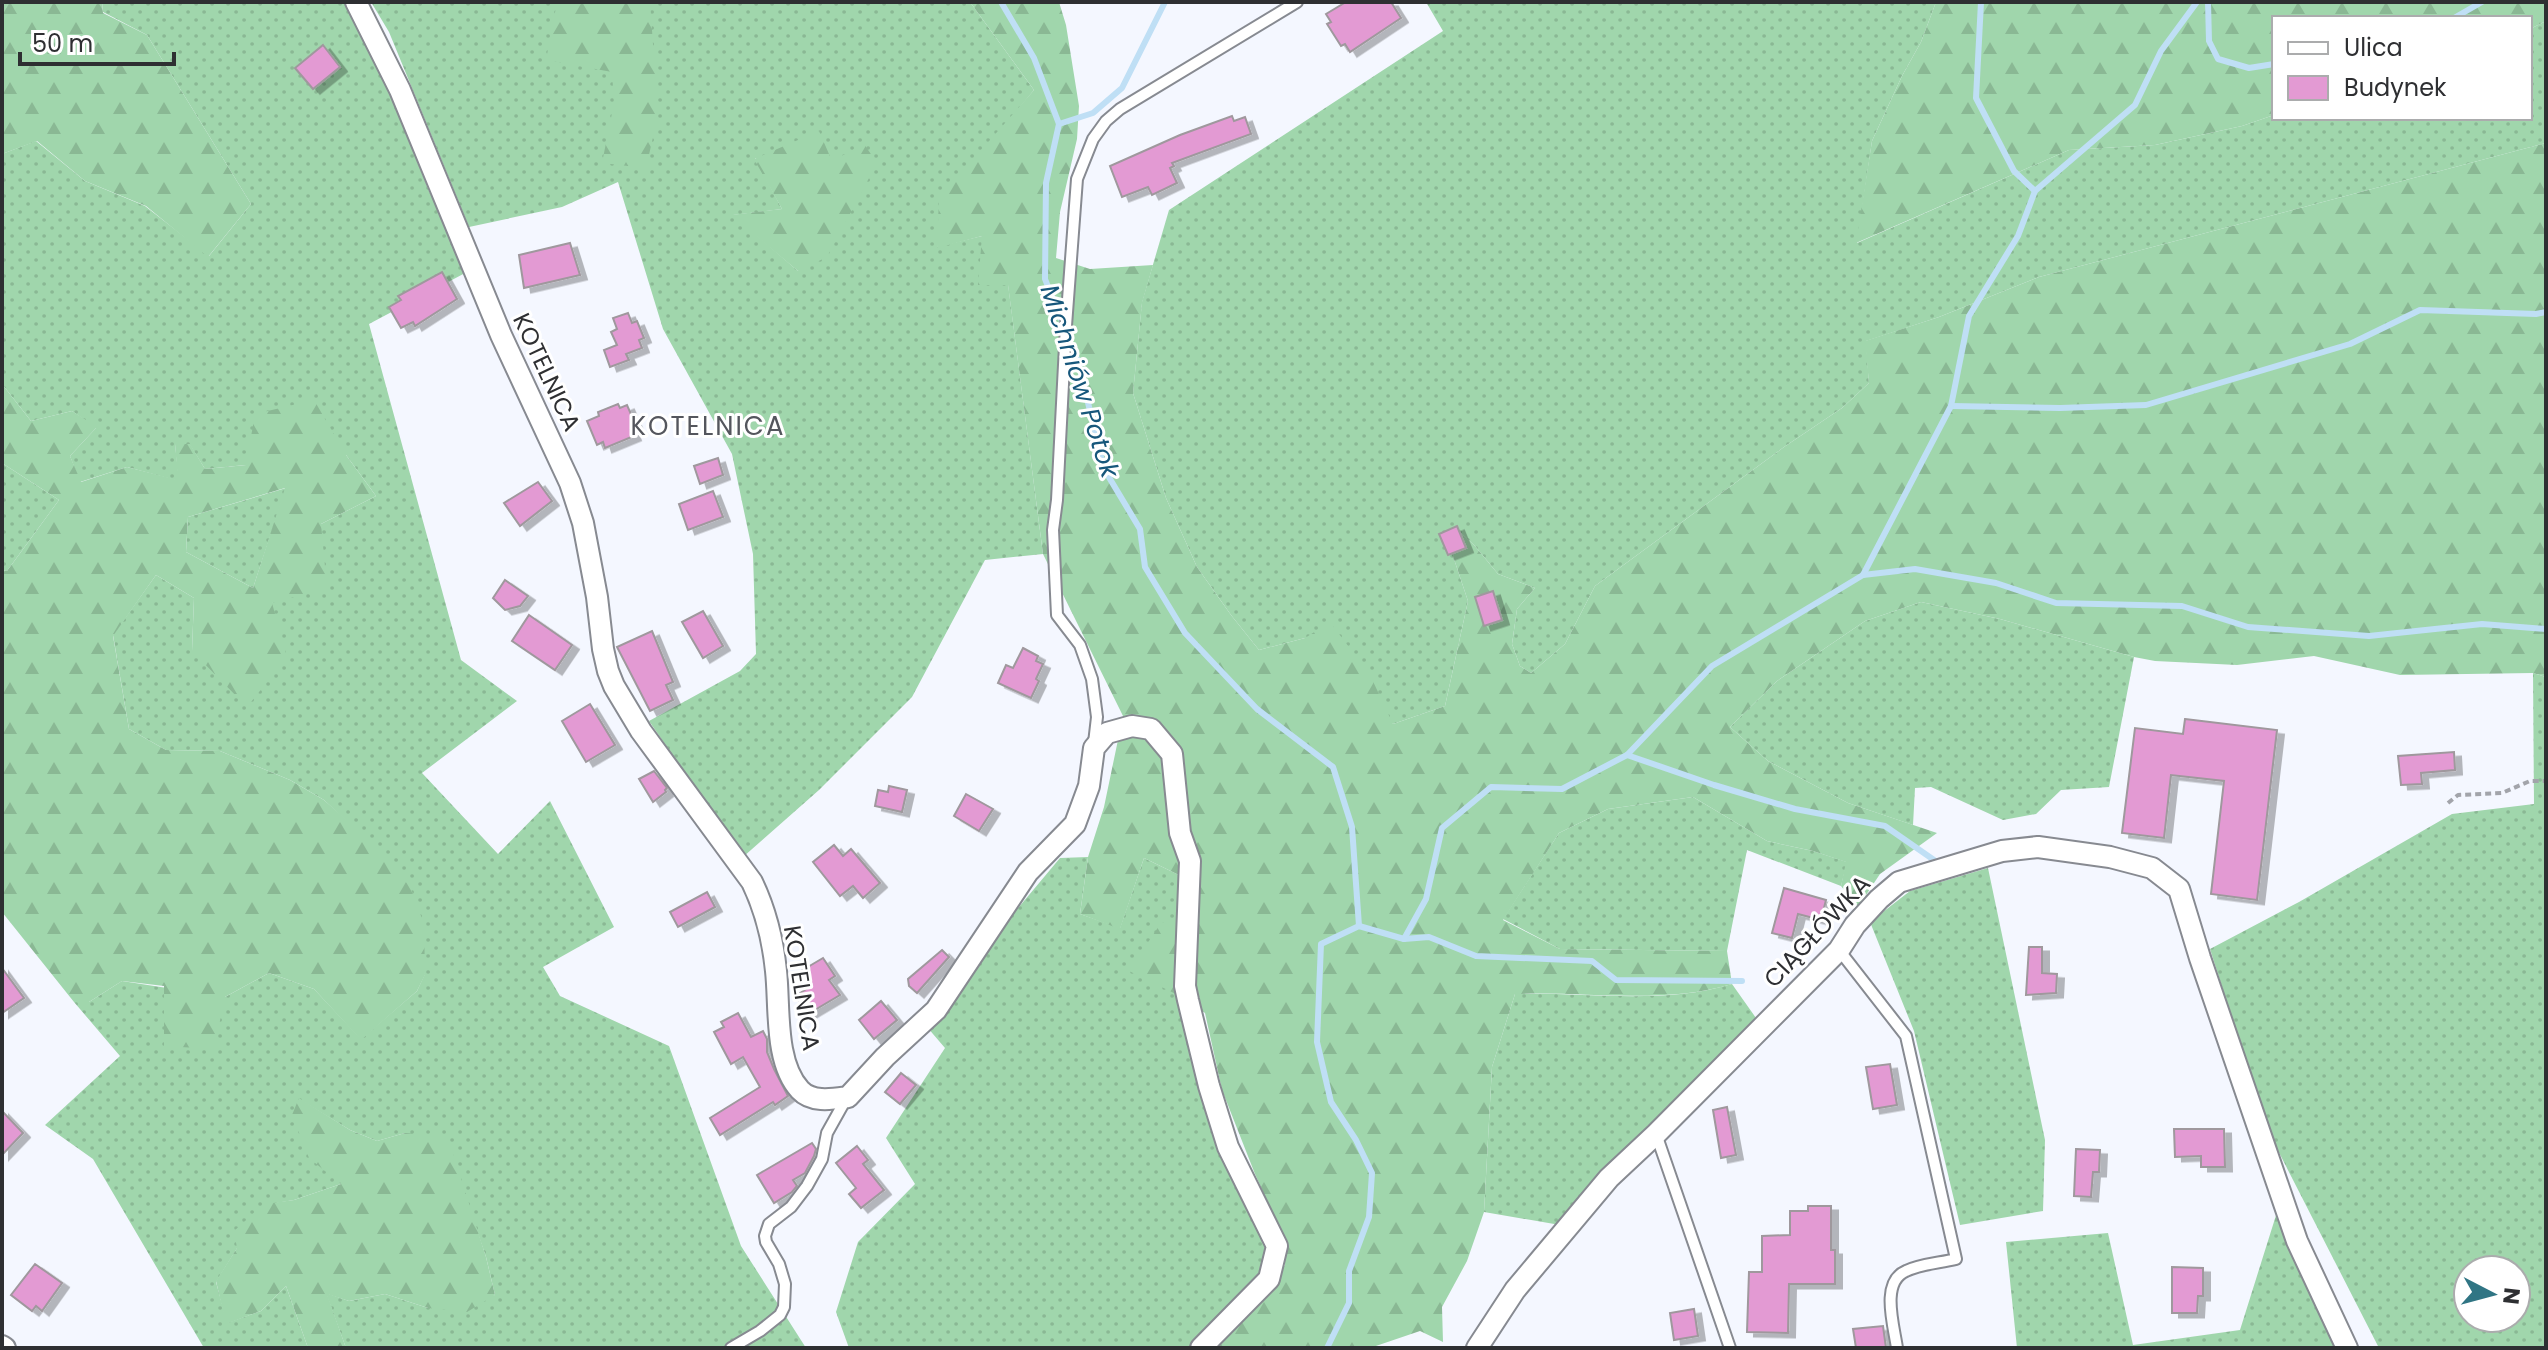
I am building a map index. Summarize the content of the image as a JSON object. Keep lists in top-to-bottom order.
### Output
{
  "streets": {
    "street": ["KOTELNICA", "CIĄGŁÓWKA"]
  },
  "districts": ["KOTELNICA"],
  "water": ["Michniów Potok"],
  "legend": ["Ulica", "Budynek"],
  "scale_bar": "50 m",
  "north": "right"
}
